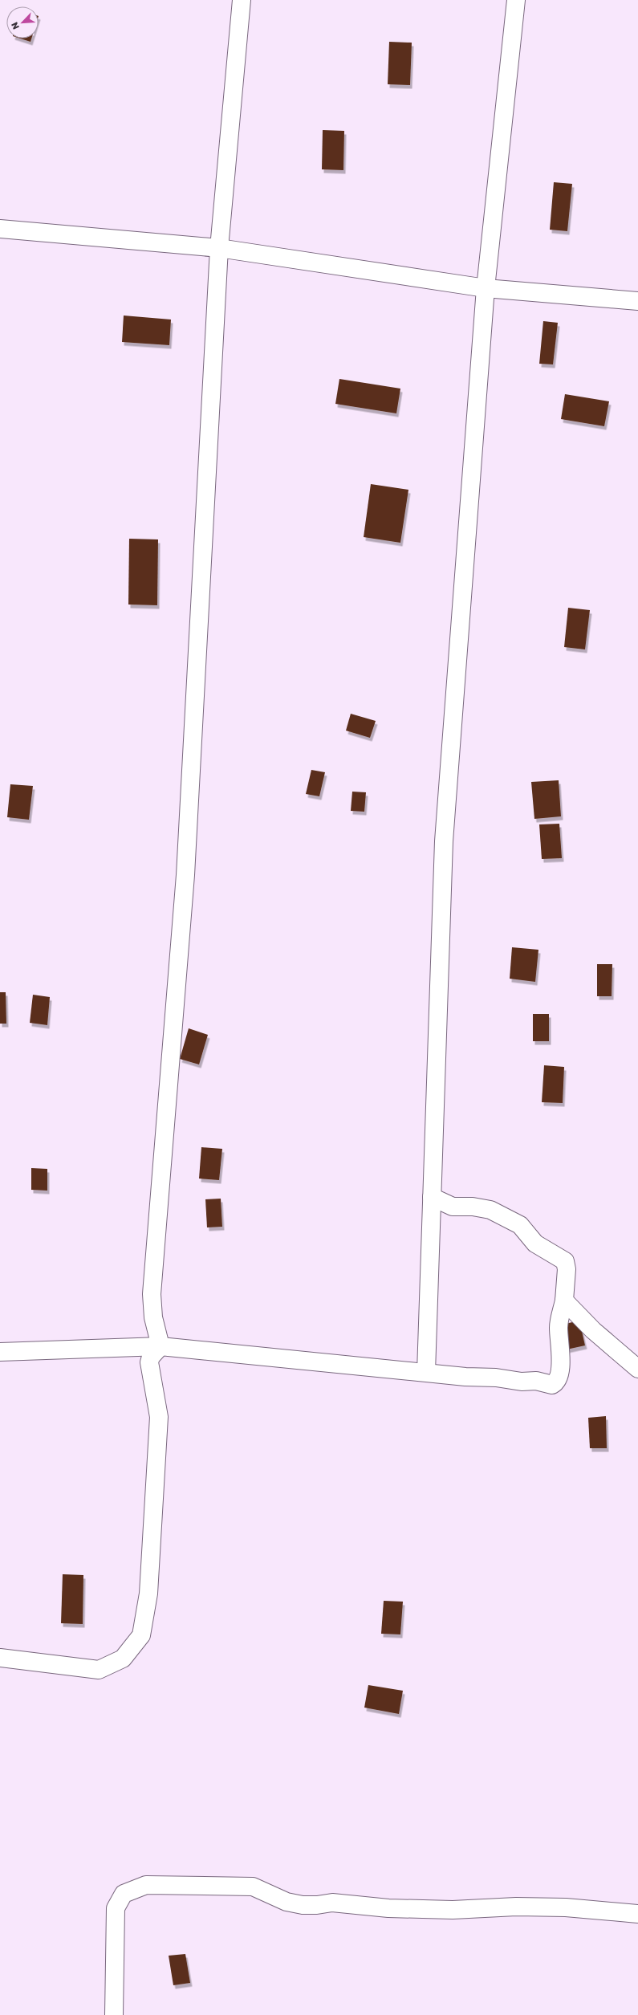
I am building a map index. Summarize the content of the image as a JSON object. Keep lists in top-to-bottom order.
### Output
{
  "north": "bottom left"
}
